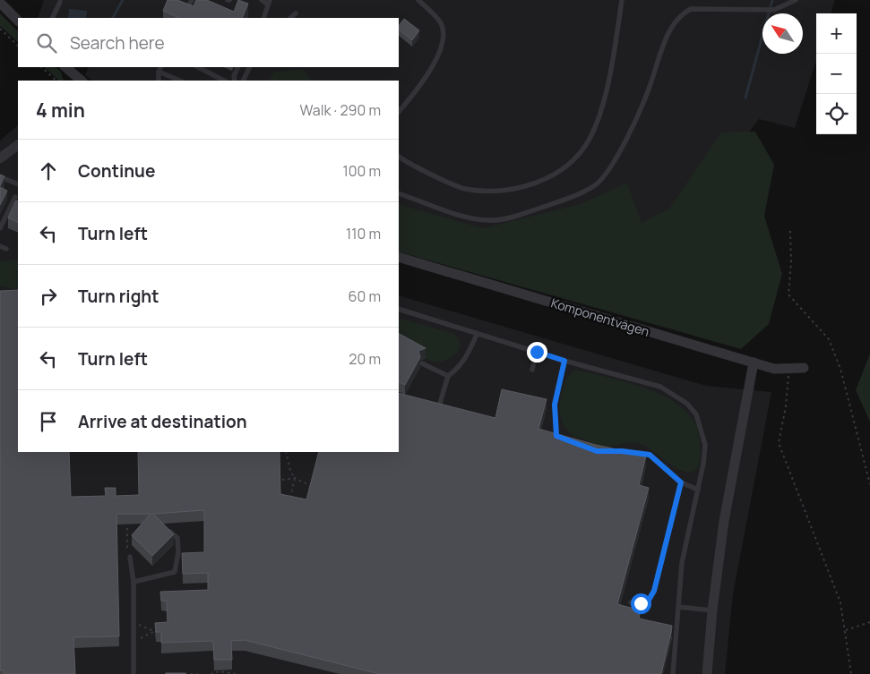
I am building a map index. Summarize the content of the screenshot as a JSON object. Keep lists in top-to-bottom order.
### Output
{
  "streets": {
    "street": ["Komponentvägen"]
  },
  "north": "top left",
  "page": {
    "map_buttons": ["+", "−"],
    "search": "Search here",
    "heading": ["4 min", "Walk · 290 m"],
    "list": [
      ["Continue", "100 m"],
      ["Turn left", "110 m"],
      ["Turn right", "60 m"],
      ["Turn left", "20 m"],
      "Arrive at destination"
    ]
  }
}
